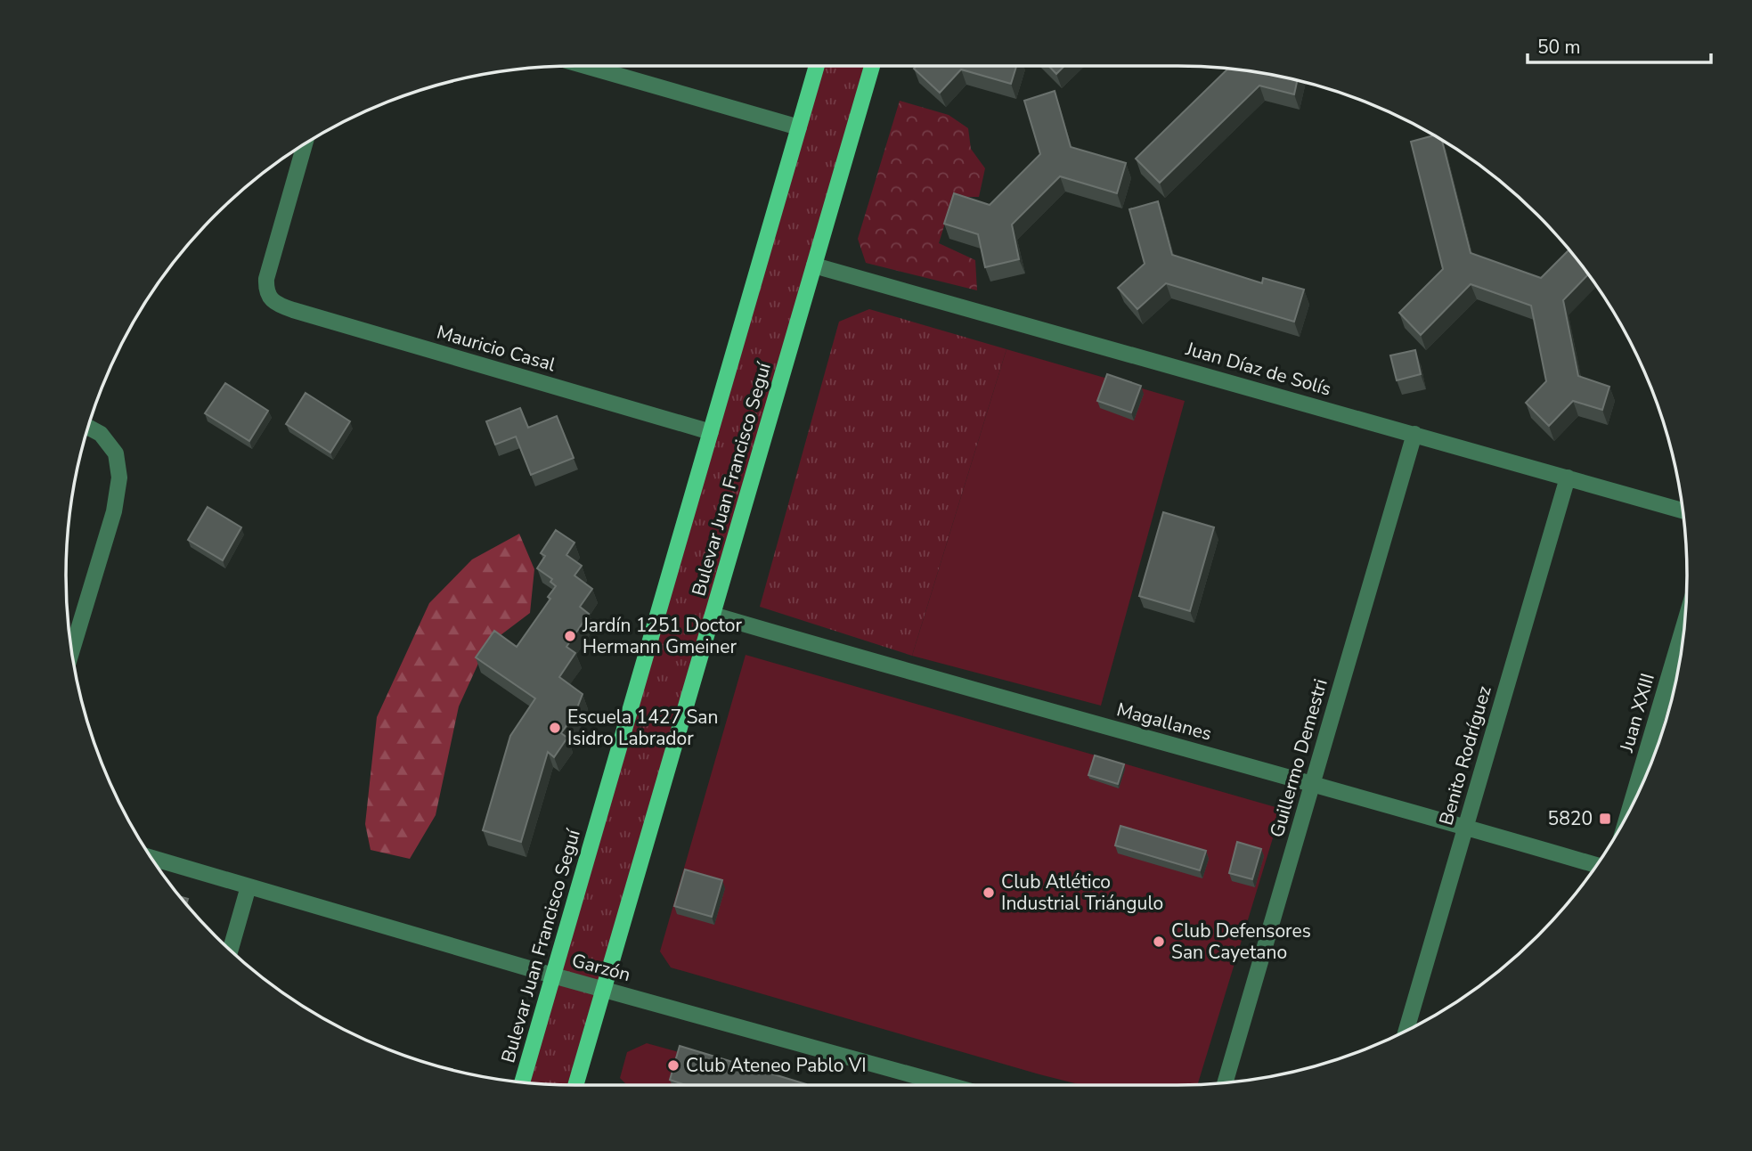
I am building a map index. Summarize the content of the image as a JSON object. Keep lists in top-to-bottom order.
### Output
{
  "streets": {
    "main road": ["Bulevar Juan Francisco Seguí"],
    "street": [
      "Mauricio Casal",
      "Juan Díaz de Solís",
      "Juan XXIII",
      "Magallanes",
      "Benito Rodríguez",
      "Guillermo Demestri",
      "Garzón"
    ]
  },
  "crossings": [
    ["Mauricio Casal", "Bulevar Juan Francisco Seguí"],
    ["Juan Díaz de Solís", "Bulevar Juan Francisco Seguí"],
    ["Juan Díaz de Solís", "Benito Rodríguez"],
    ["Juan Díaz de Solís", "Guillermo Demestri"],
    ["Bulevar Juan Francisco Seguí", "Magallanes"],
    ["Bulevar Juan Francisco Seguí", "Garzón"],
    ["Magallanes", "Benito Rodríguez"],
    ["Magallanes", "Guillermo Demestri"]
  ],
  "places": {
    "other": [
      "Jardín 1251 Doctor Hermann Gmeiner",
      "Escuela 1427 San Isidro Labrador",
      "Club Atlético Industrial Triángulo",
      "Club Defensores San Cayetano",
      "Club Ateneo Pablo VI"
    ],
    "transit": ["5820"]
  },
  "scale_bar": "50 m"
}
